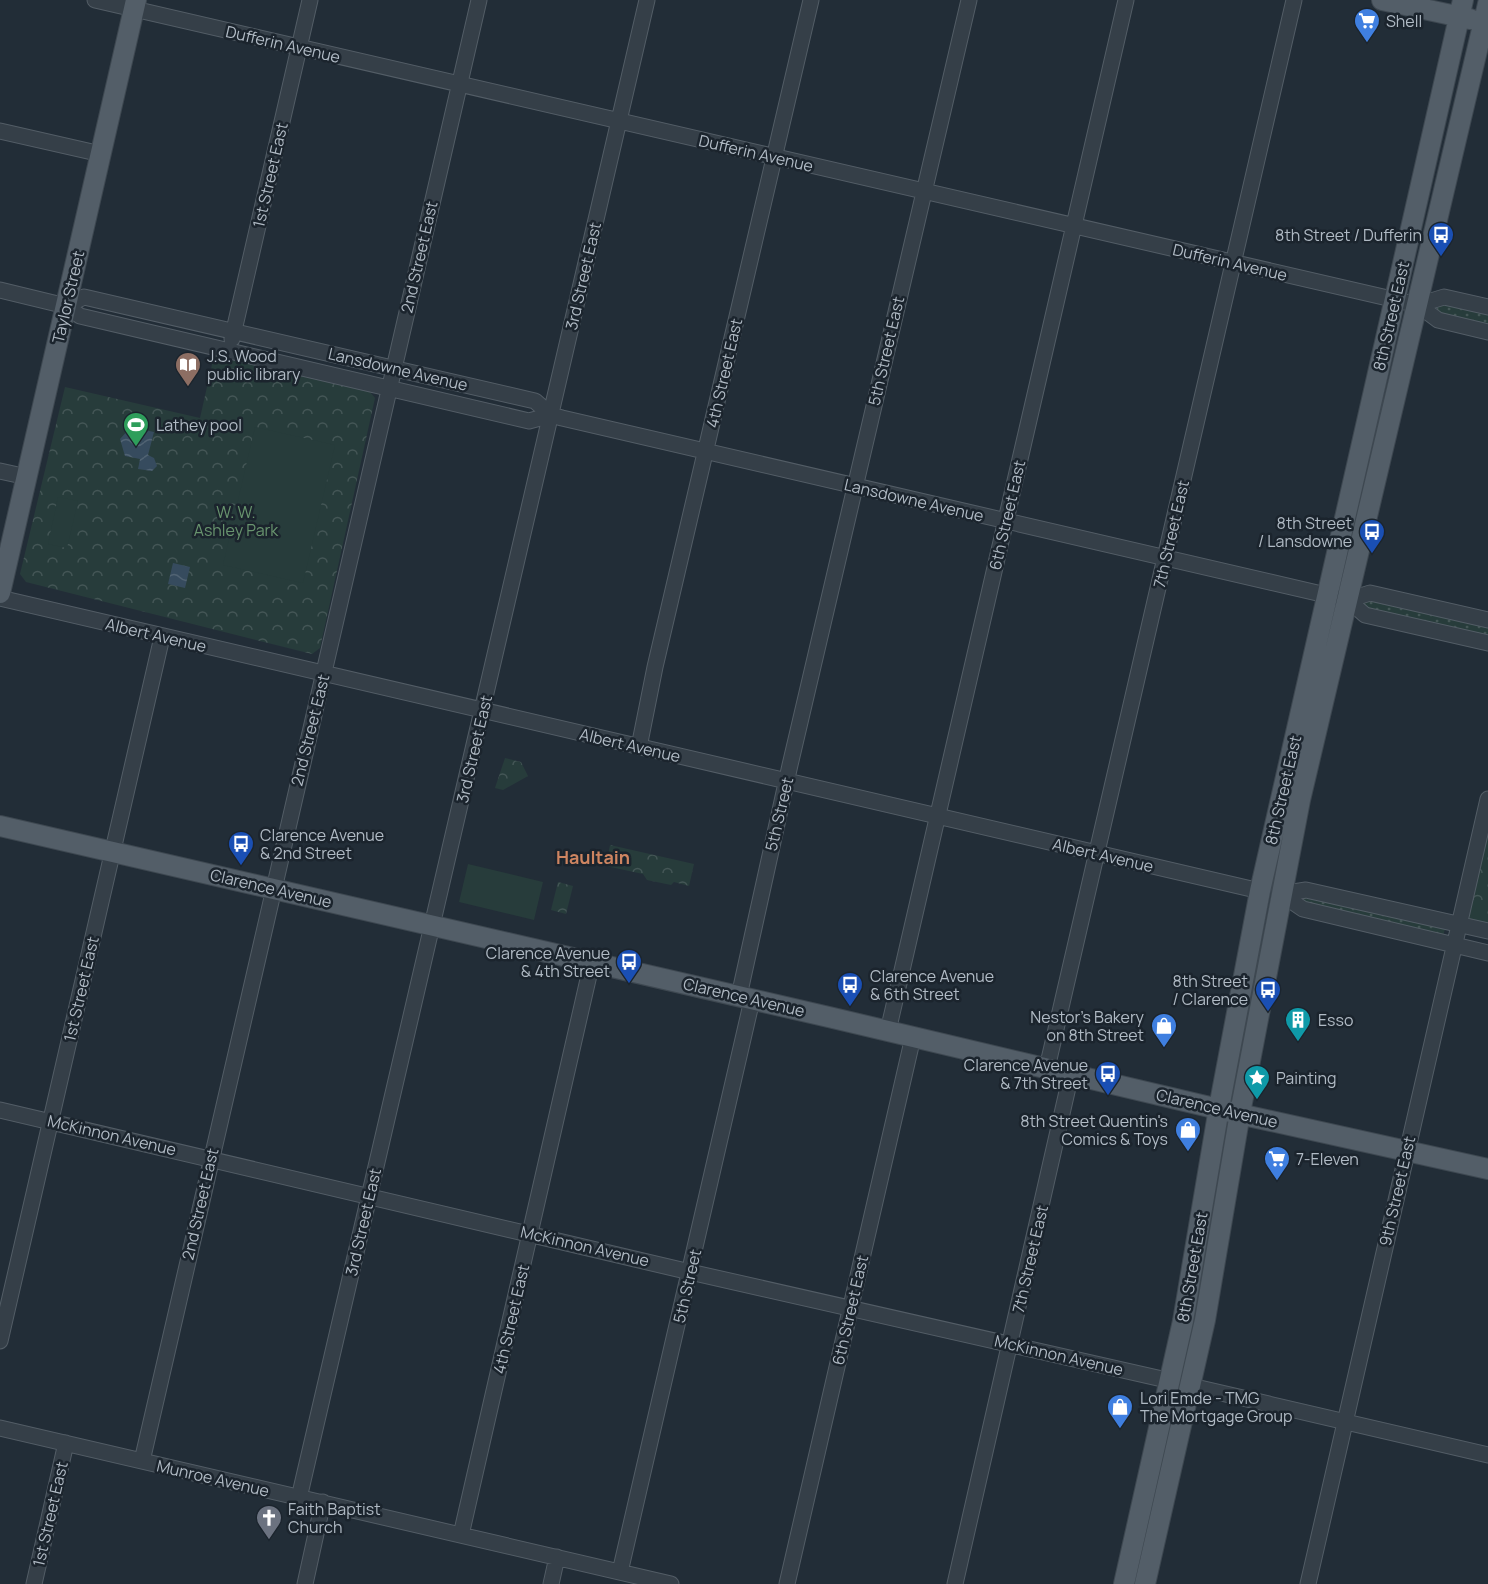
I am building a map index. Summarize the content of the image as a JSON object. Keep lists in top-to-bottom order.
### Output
{
  "streets": {
    "main road": ["Taylor Street", "8th Street East", "Clarence Avenue"],
    "street": [
      "Dufferin Avenue",
      "1st Street East",
      "2nd Street East",
      "3rd Street East",
      "5th Street East",
      "Lansdowne Avenue",
      "4th Street East",
      "6th Street East",
      "7th Street East",
      "Albert Avenue",
      "5th Street",
      "McKinnon Avenue",
      "9th Street East",
      "Munroe Avenue"
    ]
  },
  "crossings": [
    ["Dufferin Avenue", "1st Street East"],
    ["Dufferin Avenue", "2nd Street East"],
    ["Dufferin Avenue", "3rd Street East"],
    ["Dufferin Avenue", "Taylor Street"],
    ["Dufferin Avenue", "8th Street East"],
    ["Dufferin Avenue", "5th Street East"],
    ["Dufferin Avenue", "4th Street East"],
    ["Dufferin Avenue", "6th Street East"],
    ["Dufferin Avenue", "7th Street East"],
    ["1st Street East", "Lansdowne Avenue"],
    ["1st Street East", "Albert Avenue"],
    ["1st Street East", "Clarence Avenue"],
    ["1st Street East", "McKinnon Avenue"],
    ["1st Street East", "Munroe Avenue"],
    ["2nd Street East", "Lansdowne Avenue"],
    ["2nd Street East", "Albert Avenue"],
    ["2nd Street East", "Clarence Avenue"],
    ["2nd Street East", "McKinnon Avenue"],
    ["2nd Street East", "Munroe Avenue"],
    ["3rd Street East", "Lansdowne Avenue"],
    ["3rd Street East", "Albert Avenue"],
    ["3rd Street East", "Clarence Avenue"],
    ["3rd Street East", "McKinnon Avenue"],
    ["3rd Street East", "Munroe Avenue"],
    ["Taylor Street", "Lansdowne Avenue"],
    ["8th Street East", "Lansdowne Avenue"],
    ["8th Street East", "Albert Avenue"],
    ["8th Street East", "Clarence Avenue"],
    ["8th Street East", "McKinnon Avenue"],
    ["5th Street East", "Lansdowne Avenue"],
    ["5th Street East", "5th Street"],
    ["Lansdowne Avenue", "4th Street East"],
    ["Lansdowne Avenue", "6th Street East"],
    ["Lansdowne Avenue", "7th Street East"],
    ["4th Street East", "Albert Avenue"],
    ["4th Street East", "Clarence Avenue"],
    ["4th Street East", "McKinnon Avenue"],
    ["4th Street East", "Munroe Avenue"],
    ["6th Street East", "Albert Avenue"],
    ["6th Street East", "Clarence Avenue"],
    ["6th Street East", "McKinnon Avenue"],
    ["7th Street East", "Albert Avenue"],
    ["7th Street East", "Clarence Avenue"],
    ["7th Street East", "McKinnon Avenue"],
    ["Albert Avenue", "5th Street"],
    ["5th Street", "Clarence Avenue"],
    ["5th Street", "McKinnon Avenue"],
    ["5th Street", "Munroe Avenue"],
    ["Clarence Avenue", "9th Street East"]
  ],
  "districts": ["Haultain"],
  "parks": ["W. W. Ashley Park"],
  "places": {
    "supermarket": ["Shell", "7-Eleven"],
    "bus stop": [
      "8th Street / Dufferin",
      "8th Street / Lansdowne",
      "Clarence Avenue & 2nd Street",
      "Clarence Avenue & 4th Street",
      "Clarence Avenue & 6th Street",
      "8th Street / Clarence",
      "Clarence Avenue & 7th Street"
    ],
    "library": ["J.S. Wood public library"],
    "sports": ["Lathey pool"],
    "building": ["Esso"],
    "shop": ["Nestor's Bakery on 8th Street", "8th Street Quentin's Comics & Toys", "Lori Emde - TMG The Mortgage Group"],
    "place": ["Painting"],
    "church": ["Faith Baptist Church"]
  }
}
